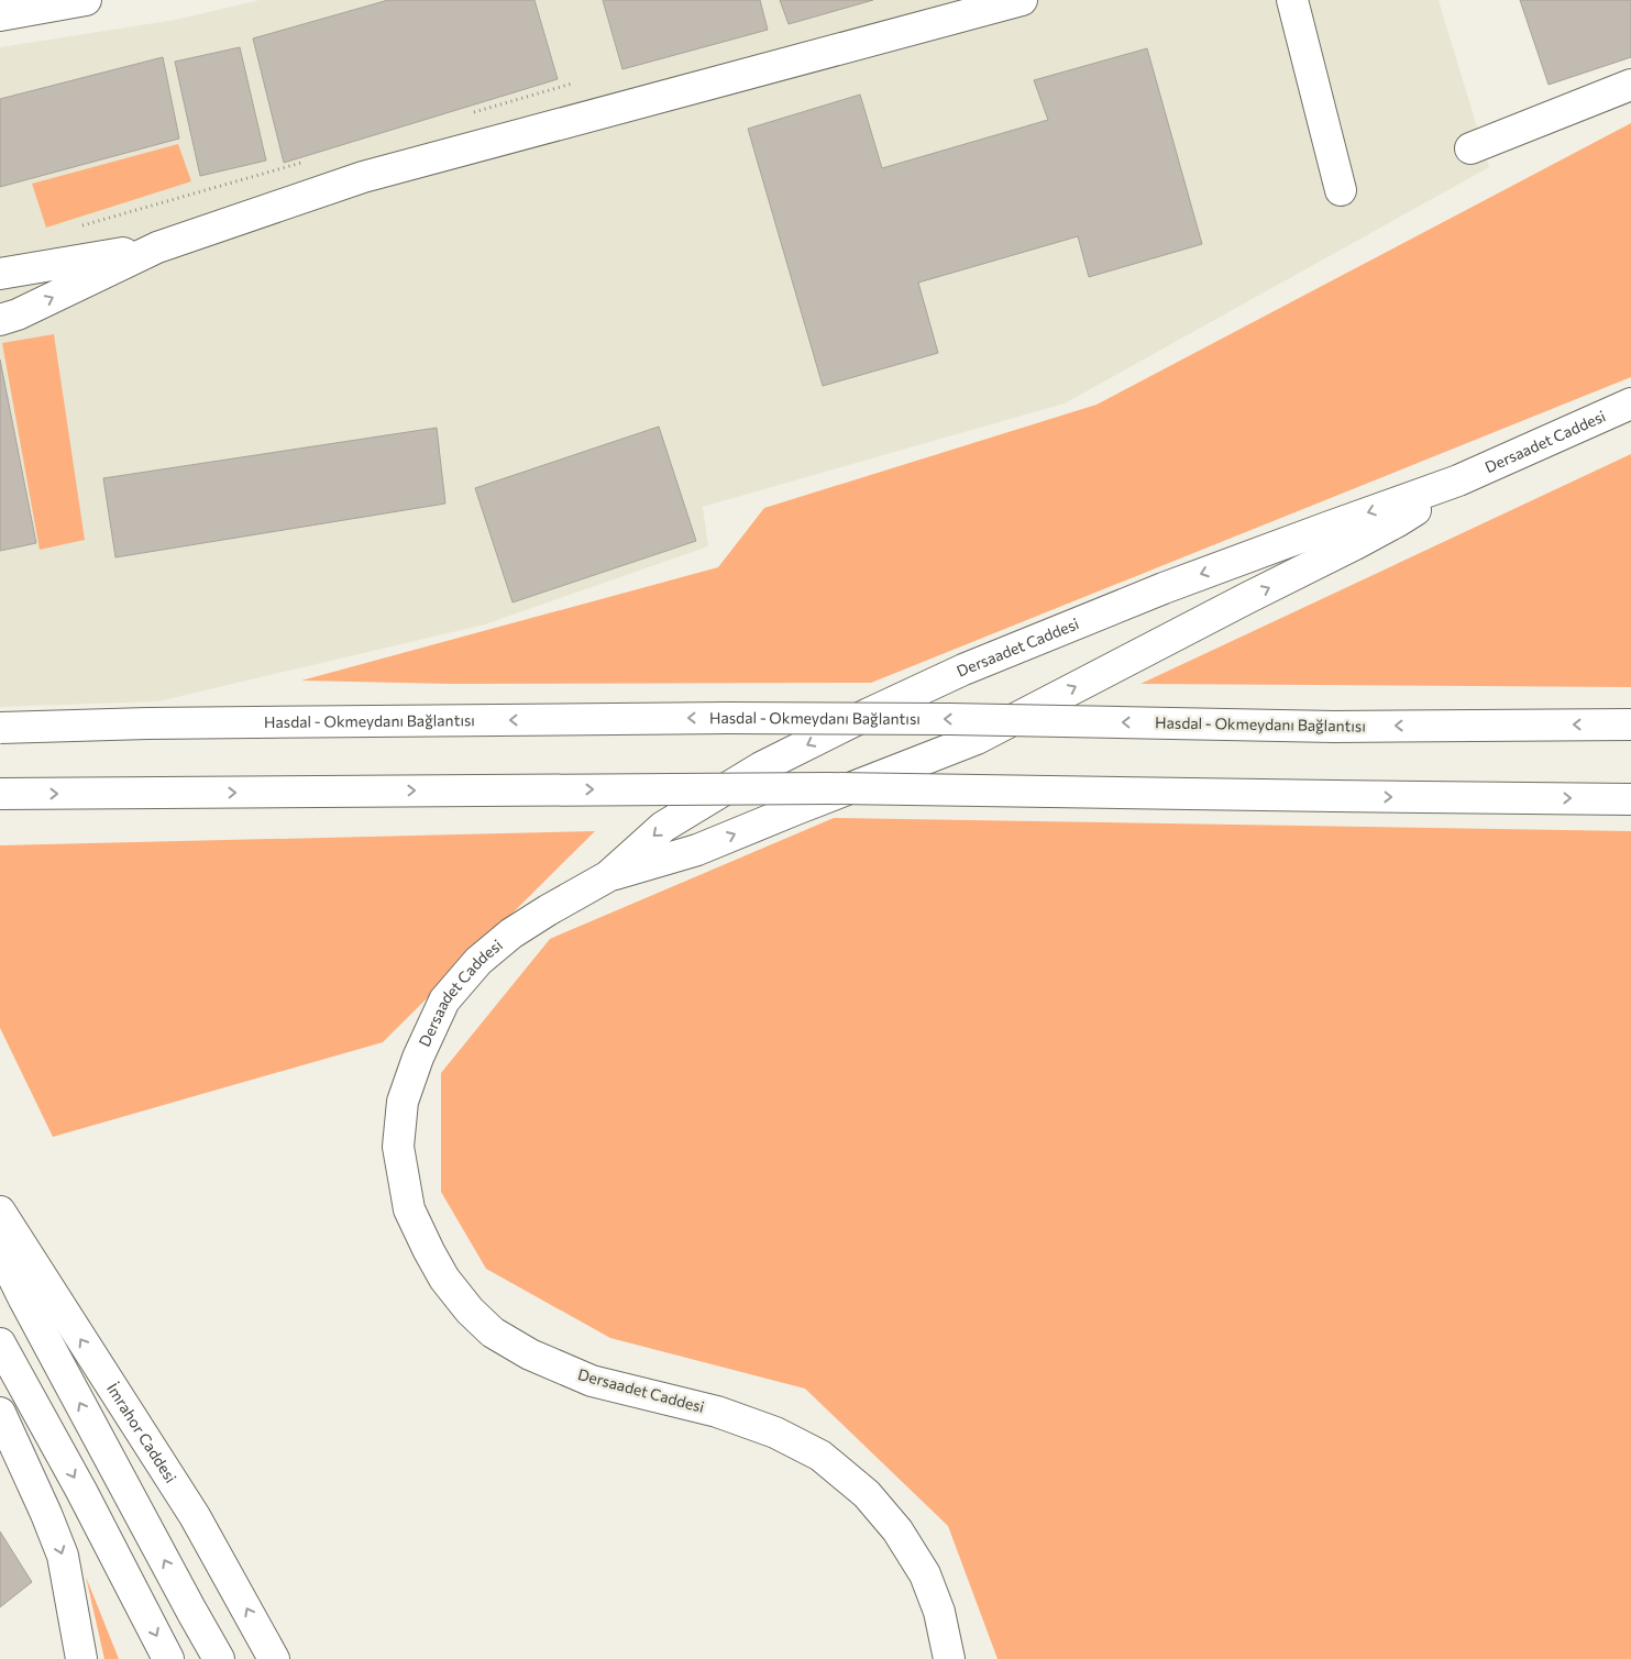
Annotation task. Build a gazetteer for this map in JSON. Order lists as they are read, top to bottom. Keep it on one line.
{"streets":{"main road":["Dersaadet Caddesi","Hasdal - Okmeydanı Bağlantısı","İmrahor Caddesi"]}}
